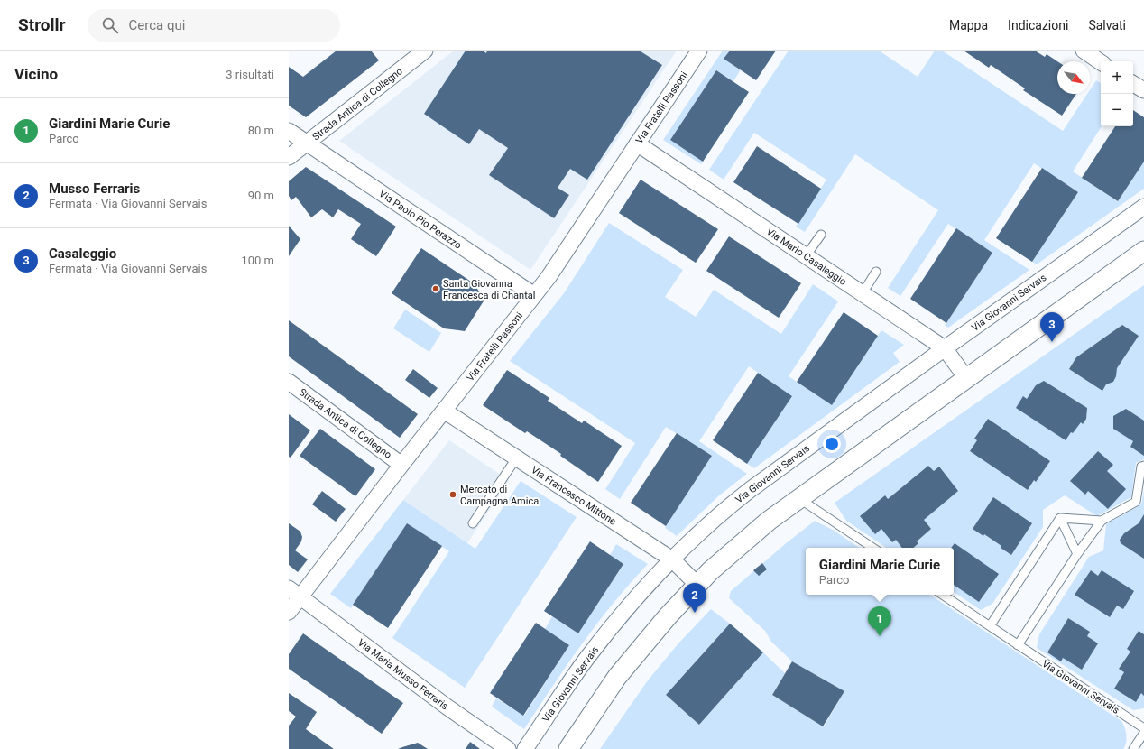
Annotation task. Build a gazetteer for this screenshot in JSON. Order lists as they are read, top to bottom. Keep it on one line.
{"streets":{"street":["Strada Antica di Collegno","Via Fratelli Passoni","Via Paolo Pio Perazzo","Via Mario Casaleggio","Via Giovanni Servais","Via Francesco Mittone","Via Maria Musso Ferraris"]},"crossings":[["Strada Antica di Collegno","Via Fratelli Passoni"],["Strada Antica di Collegno","Via Paolo Pio Perazzo"],["Via Fratelli Passoni","Via Paolo Pio Perazzo"],["Via Fratelli Passoni","Via Mario Casaleggio"],["Via Fratelli Passoni","Via Francesco Mittone"],["Via Fratelli Passoni","Via Maria Musso Ferraris"],["Via Mario Casaleggio","Via Giovanni Servais"],["Via Giovanni Servais","Via Francesco Mittone"]],"places":["Santa Giovanna Francesca di Chantal","Mercato di Campagna Amica"],"north":"bottom right","page":{"header":"Strollr","search":"Cerca qui","nav":["Mappa","Indicazioni","Salvati"],"heading":["Vicino","3 risultati"],"map_buttons":["+","−"],"list":[{"mark":"1","name":"Giardini Marie Curie","note":"Parco","value":"80 m"},{"mark":"2","name":"Musso Ferraris","note":"Fermata · Via Giovanni Servais","value":"90 m"},{"mark":"3","name":"Casaleggio","note":"Fermata · Via Giovanni Servais","value":"100 m"}],"pins":["3","2","1"],"popup":["Giardini Marie Curie","Parco"]}}
